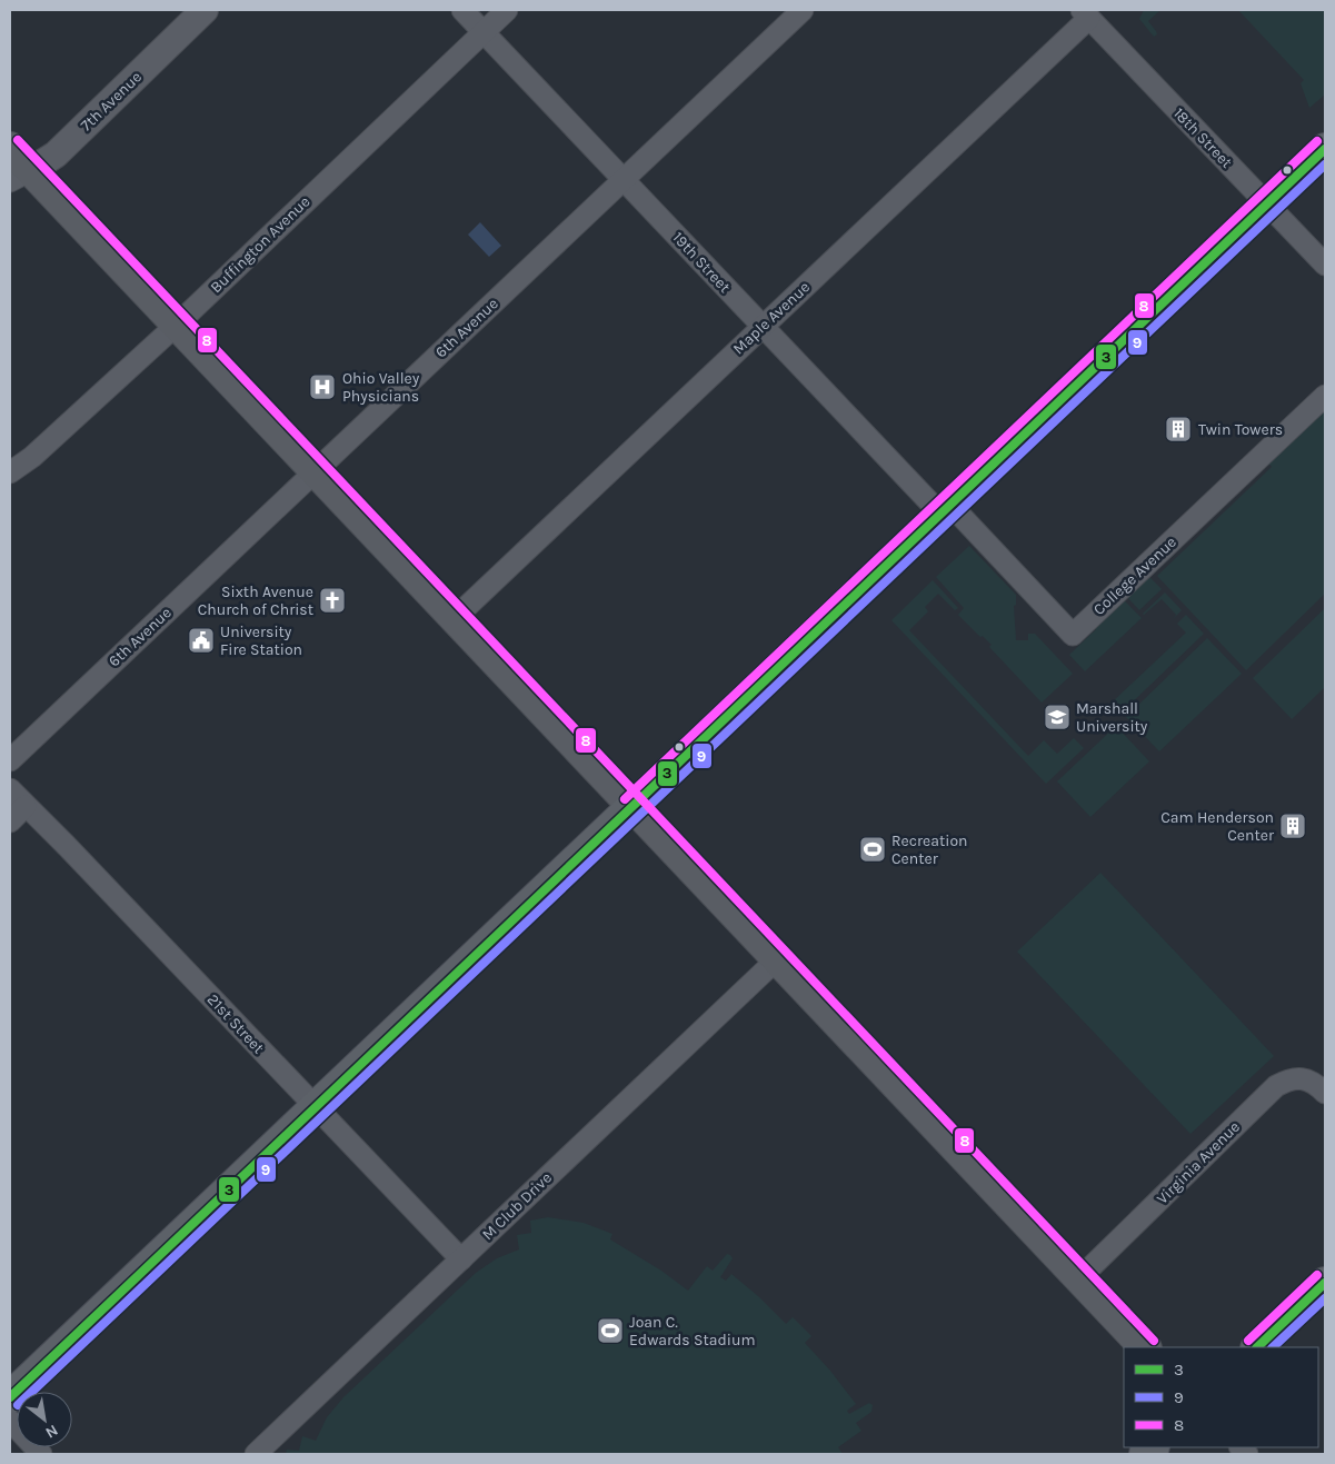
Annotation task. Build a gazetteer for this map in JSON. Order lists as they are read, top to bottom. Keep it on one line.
{"streets":{"street":["7th Avenue","18th Street","Buffington Avenue","19th Street","Maple Avenue","6th Avenue","College Avenue","21st Street","Virginia Avenue","M Club Drive"]},"crossings":[["18th Street","Maple Avenue"],["Buffington Avenue","19th Street"],["19th Street","Maple Avenue"],["19th Street","6th Avenue"],["19th Street","College Avenue"],["21st Street","M Club Drive"]],"places":{"hospital":["Ohio Valley Physicians"],"building":["Twin Towers","Cam Henderson Center"],"church":["Sixth Avenue Church of Christ"],"public building":["University Fire Station"],"school or university":["Marshall University"],"sports":["Recreation Center","Joan C. Edwards Stadium"]},"lines":["transit line 8","transit line 3","transit line 9"],"legend":["3","9","8"],"north":"bottom right"}
